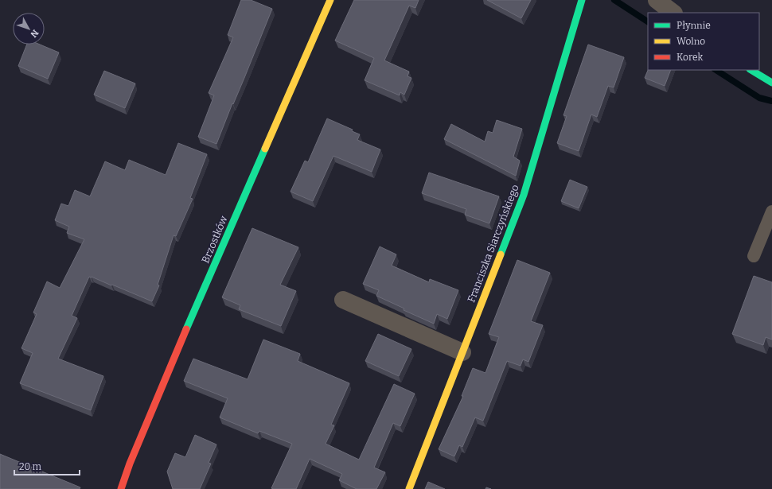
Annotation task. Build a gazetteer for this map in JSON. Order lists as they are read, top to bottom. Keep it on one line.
{"streets":{"street":["Brzostków","Franciszka Siarczyńskiego"]},"legend":["Płynnie","Wolno","Korek"],"scale_bar":"20 m","north":"bottom right"}
